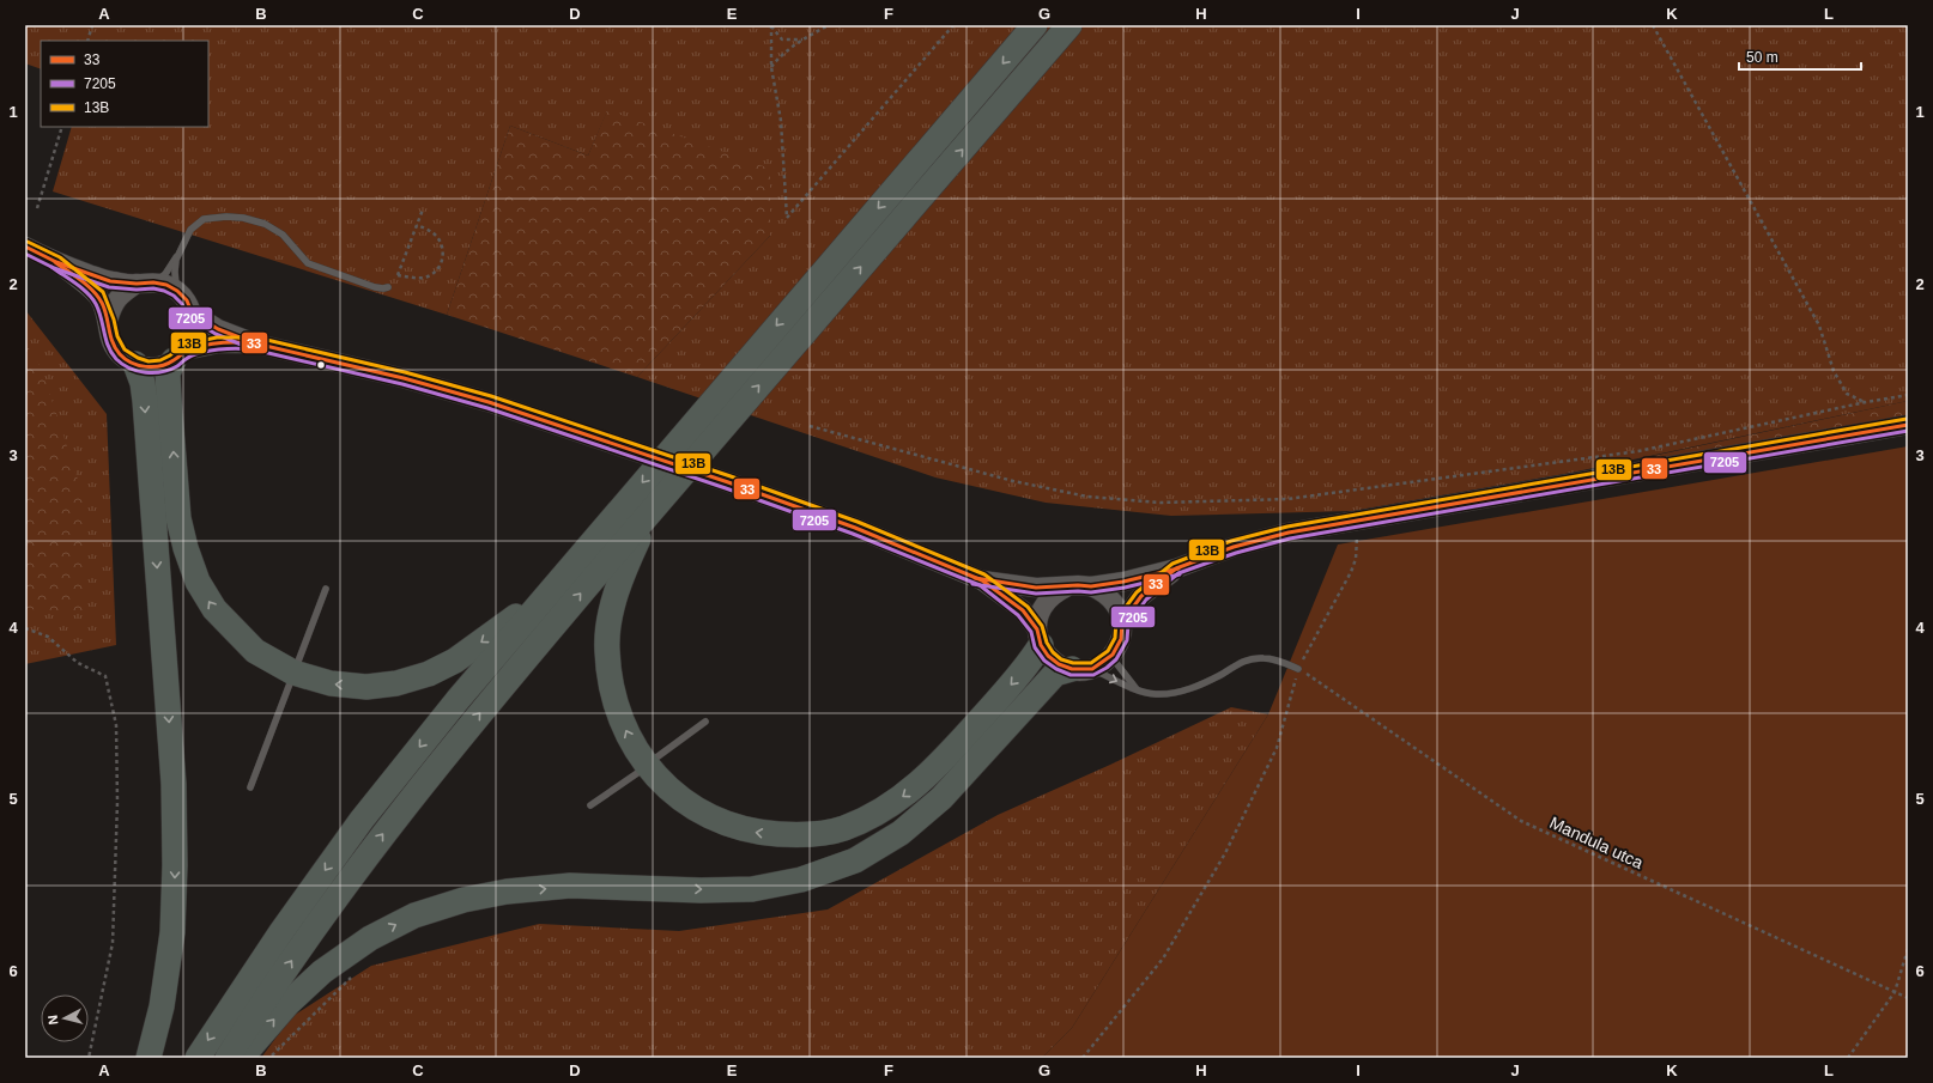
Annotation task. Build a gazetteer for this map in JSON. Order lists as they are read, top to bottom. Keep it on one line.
{"streets":{"path":["Mandula utca"]},"lines":["transit line 13B","transit line 33","transit line 7205"],"legend":["33","7205","13B"],"scale_bar":"50 m","north":"left","grid":{"columns":["A","B","C","D","E","F","G","H","I","J","K","L"],"rows":["1","2","3","4","5","6"]}}
